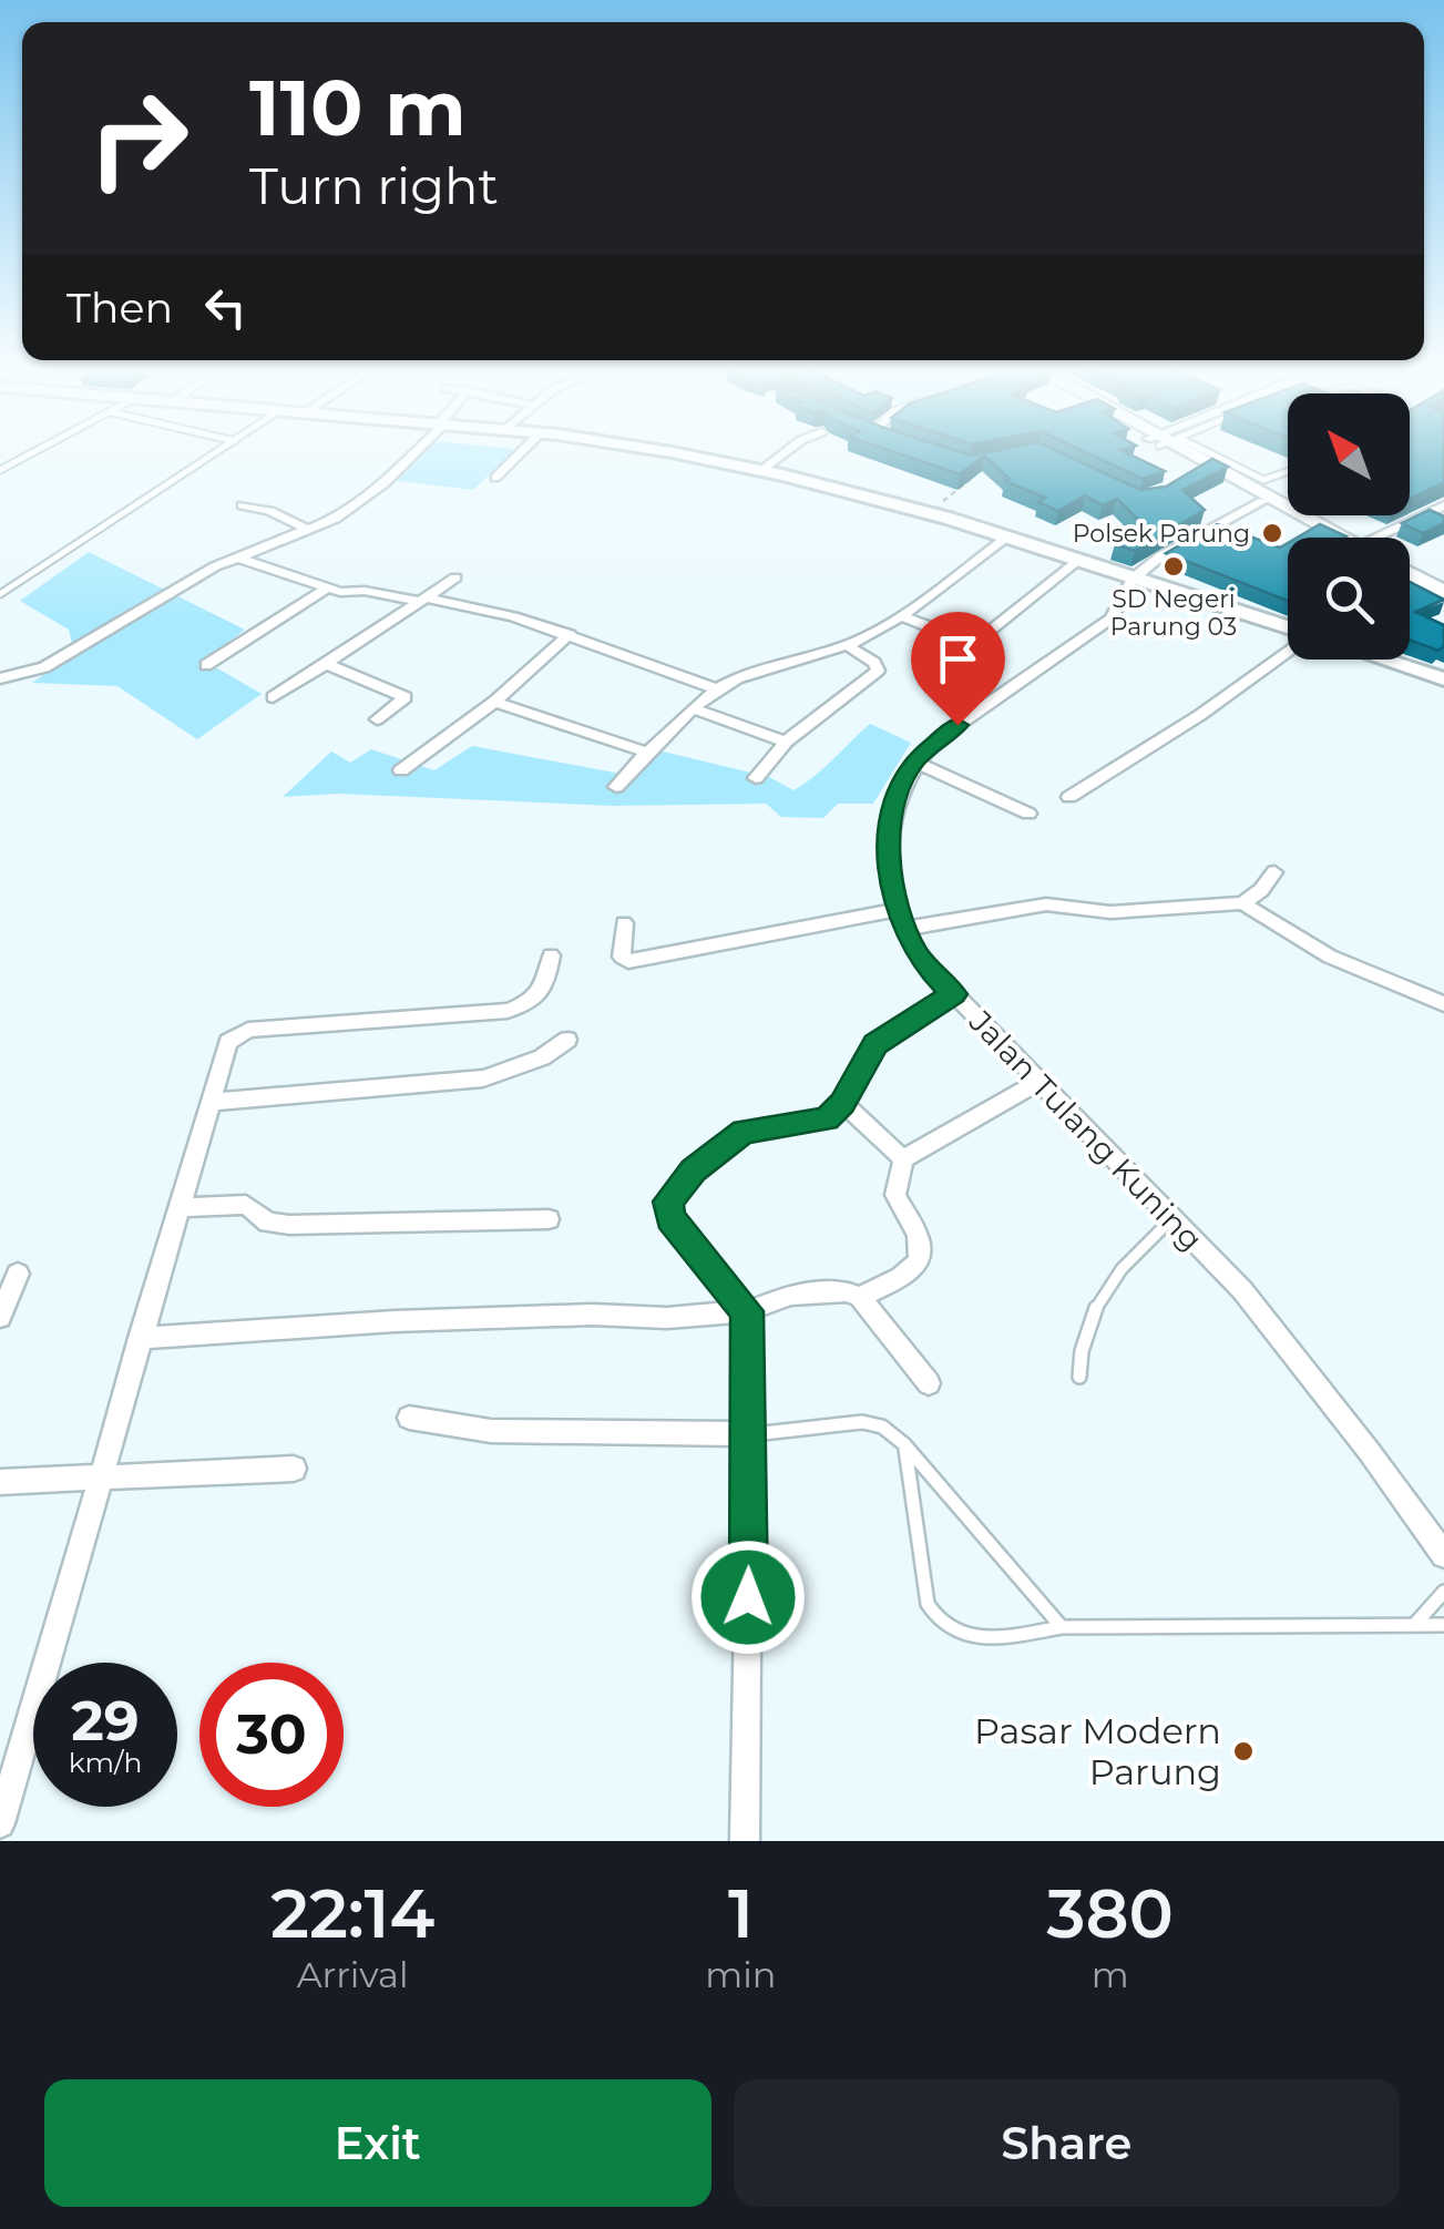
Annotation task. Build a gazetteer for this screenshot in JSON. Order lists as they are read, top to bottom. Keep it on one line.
{"streets":{"street":["Jalan Tulang Kuning"]},"places":["Polsek Parung","SD Negeri Parung 03","Pasar Modern Parung"],"north":"top left","page":{"turn":["110 m","Turn right"],"then":"Then","speed":"29 km/h","limit":"30","eta":["22:14","Arrival","1","min","380","m"],"buttons":["Exit","Share"]}}
